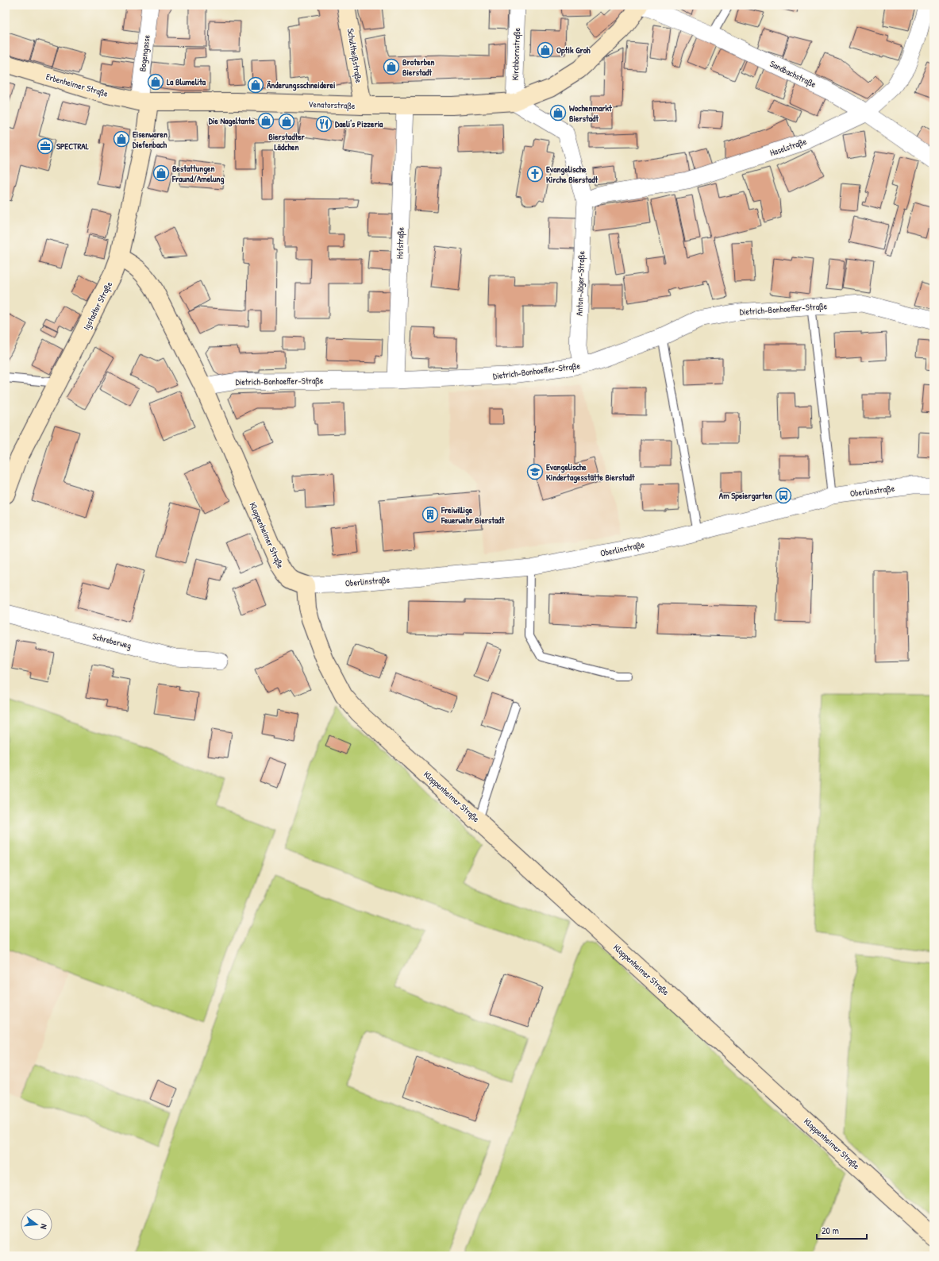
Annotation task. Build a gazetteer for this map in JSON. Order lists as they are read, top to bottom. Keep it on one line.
{"streets":{"street":["Bogengasse","Kirchbornstraße","Schultheißstraße","Sandbachstraße","Erbenheimer Straße","Venatorstraße","Haselstraße","Hofstraße","Anton-Jäger-Straße","Igstadter Straße","Dietrich-Bonhoeffer-Straße","Oberlinstraße","Kloppenheimer Straße","Schreberweg"]},"crossings":[["Bogengasse","Erbenheimer Straße"],["Bogengasse","Venatorstraße"],["Bogengasse","Igstadter Straße"],["Kirchbornstraße","Venatorstraße"],["Schultheißstraße","Venatorstraße"],["Sandbachstraße","Haselstraße"],["Erbenheimer Straße","Venatorstraße"],["Erbenheimer Straße","Igstadter Straße"],["Venatorstraße","Hofstraße"],["Venatorstraße","Igstadter Straße"],["Haselstraße","Anton-Jäger-Straße"],["Hofstraße","Dietrich-Bonhoeffer-Straße"],["Anton-Jäger-Straße","Dietrich-Bonhoeffer-Straße"],["Igstadter Straße","Kloppenheimer Straße"],["Dietrich-Bonhoeffer-Straße","Kloppenheimer Straße"],["Oberlinstraße","Kloppenheimer Straße"]],"places":{"shop":["Optik Groh","Broterben Bierstadt","La Blumelita","Änderungsschneiderei","Wochenmarkt Bierstadt","Die Nageltante","Bierstadter Lädchen","Eisenwaren Diefenbach","Bestattungen Fraund/Amelung"],"restaurant":["Daeli's Pizzeria"],"office":["SPECTRAL"],"church":["Evangelische Kirche Bierstadt"],"school or university":["Evangelische Kindertagesstätte Bierstadt"],"bus stop":["Am Speiergarten"],"building":["Freiwillige Feuerwehr Bierstadt"]},"scale_bar":"20 m","north":"right"}
